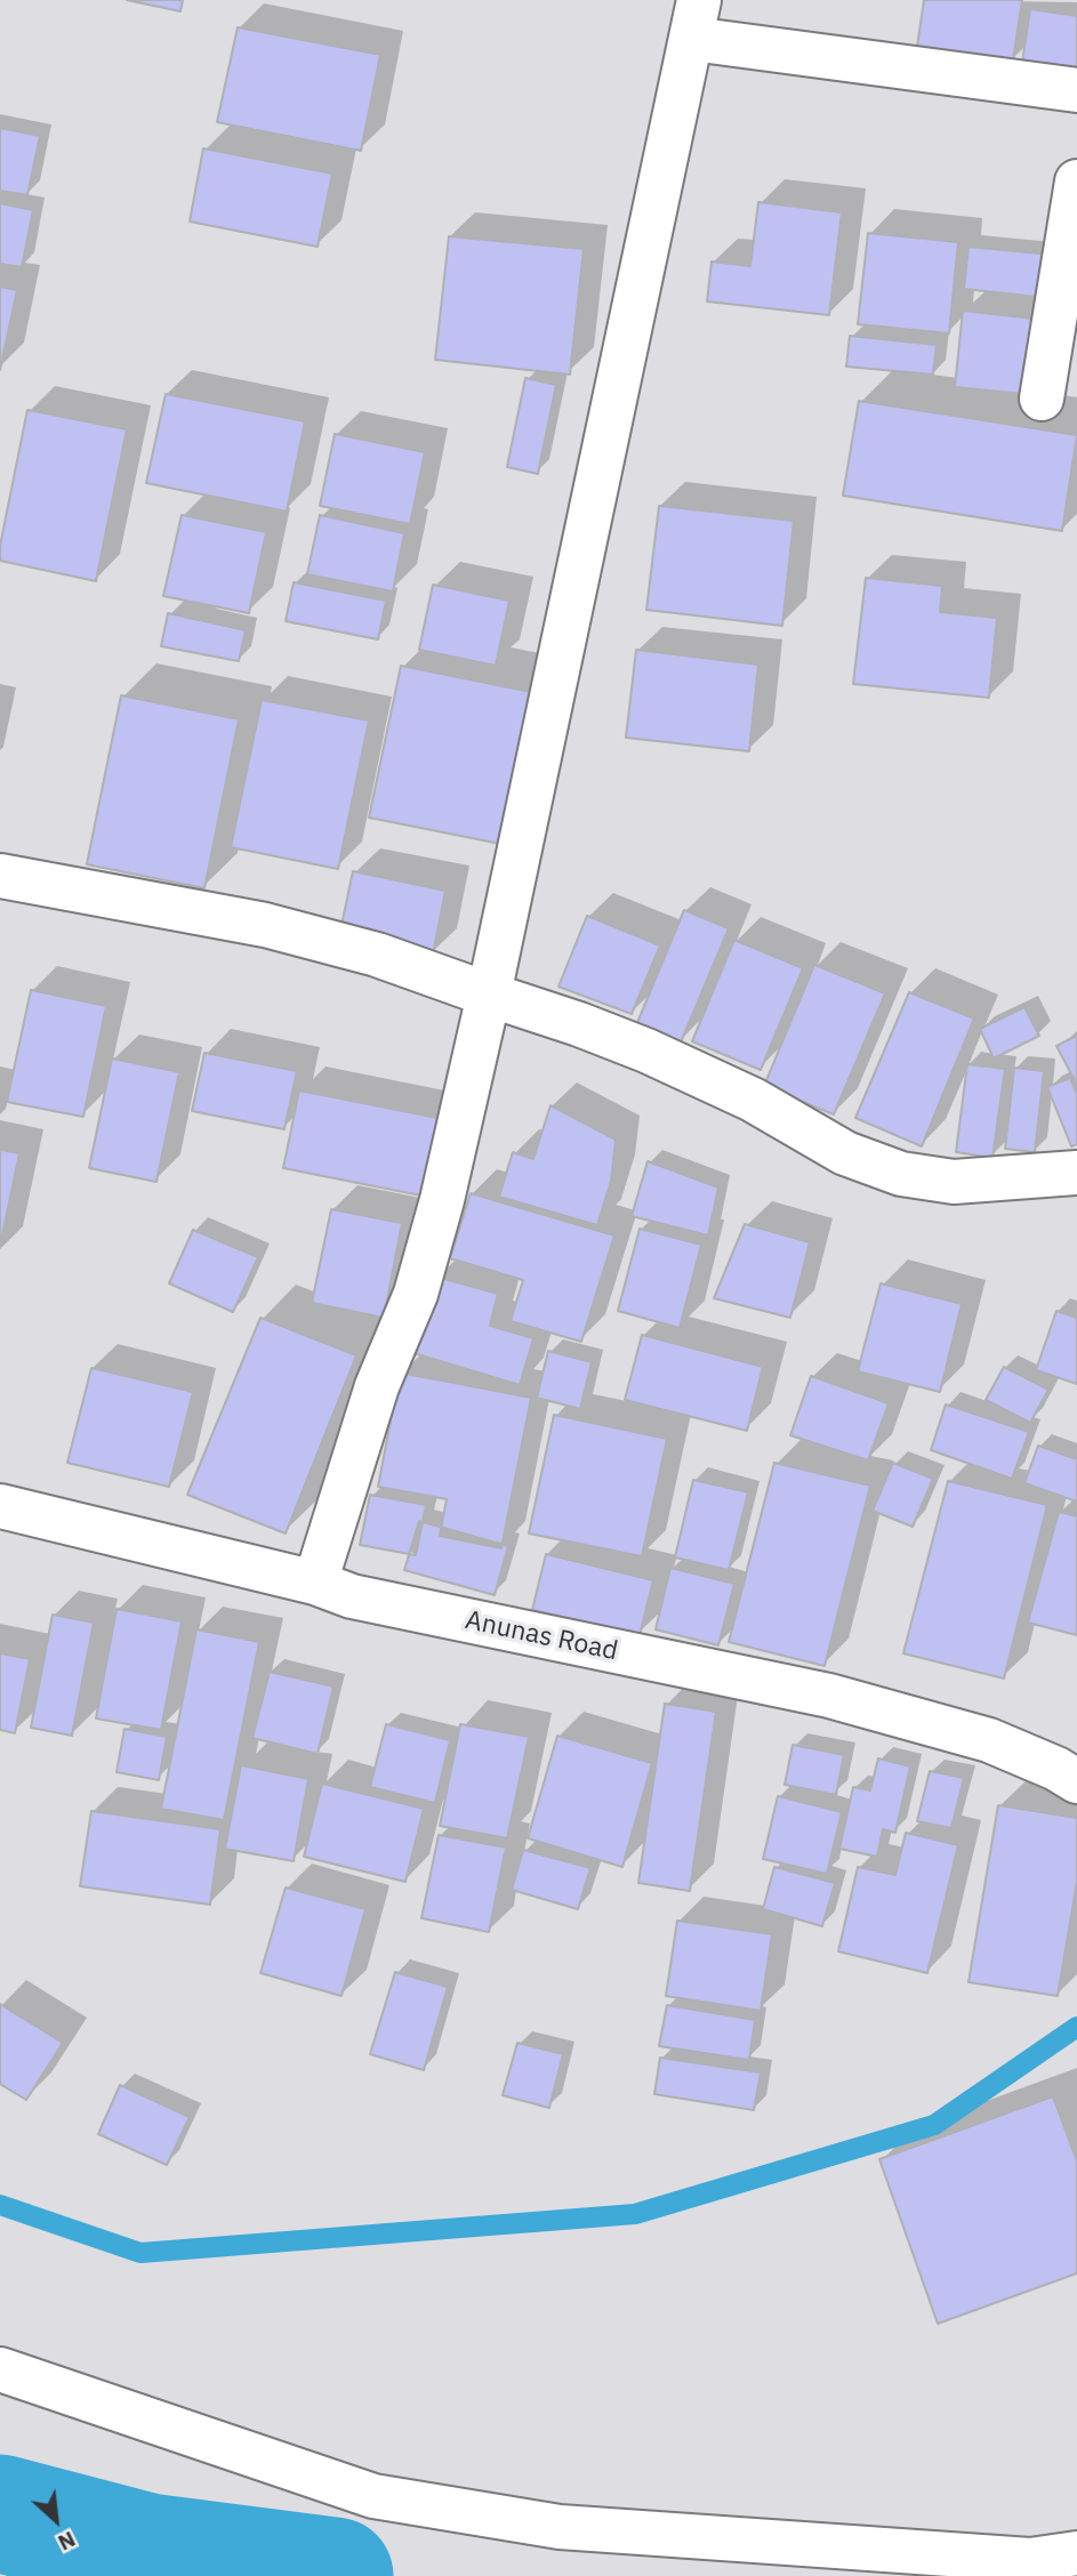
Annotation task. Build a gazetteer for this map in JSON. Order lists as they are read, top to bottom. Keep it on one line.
{"streets":{"street":["Anunas Road"]},"north":"bottom right"}
